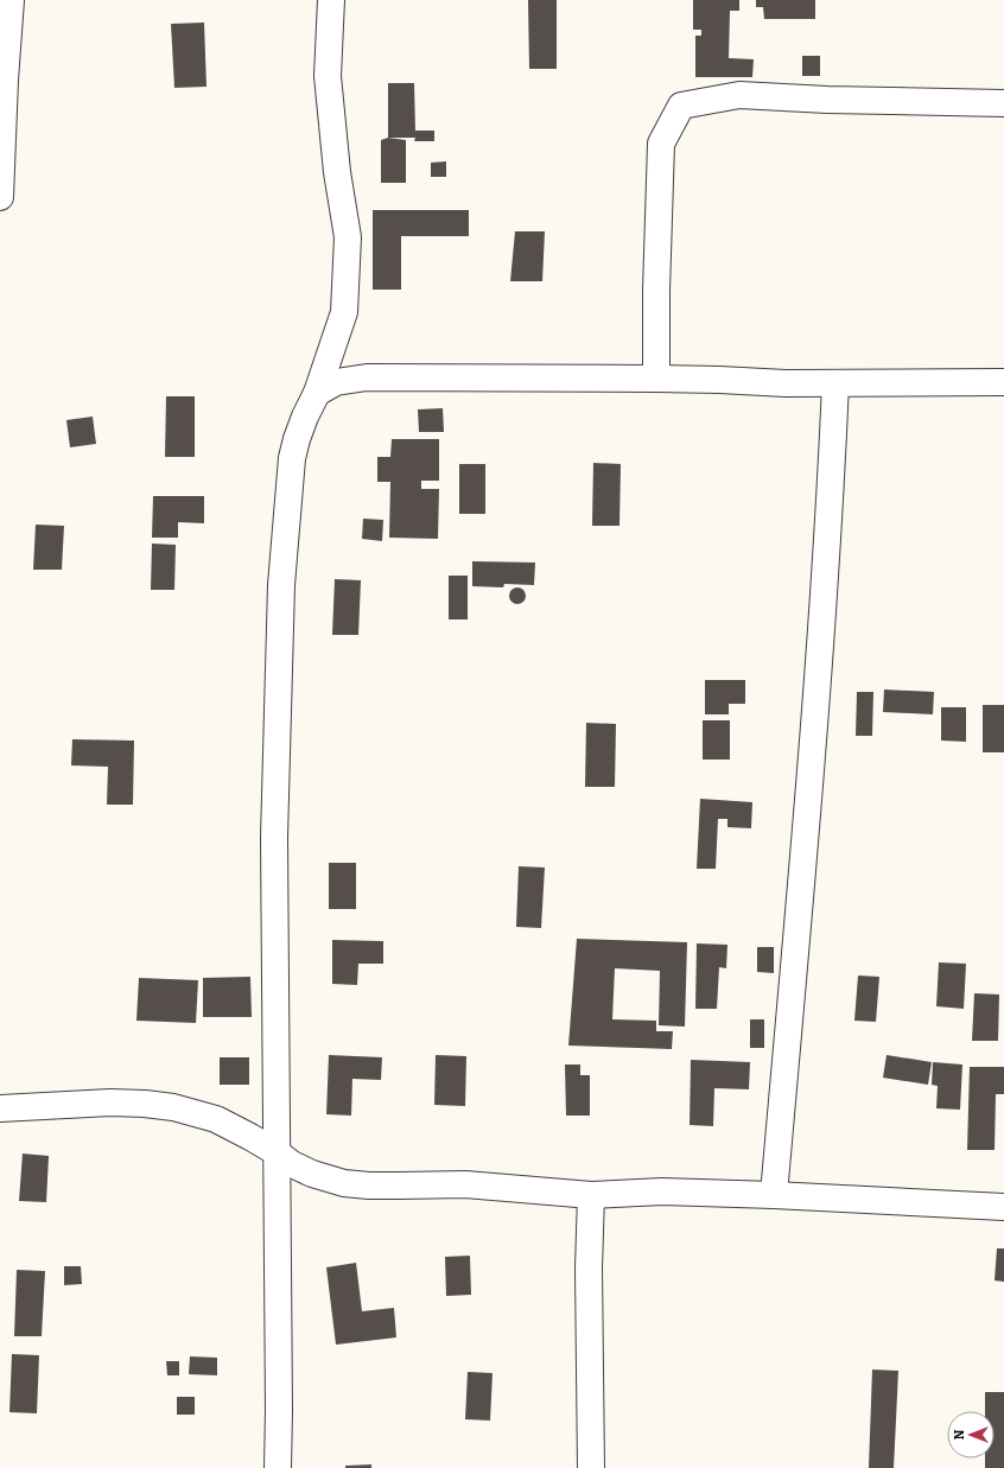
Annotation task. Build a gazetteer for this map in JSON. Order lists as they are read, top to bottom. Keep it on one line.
{"north":"left"}
